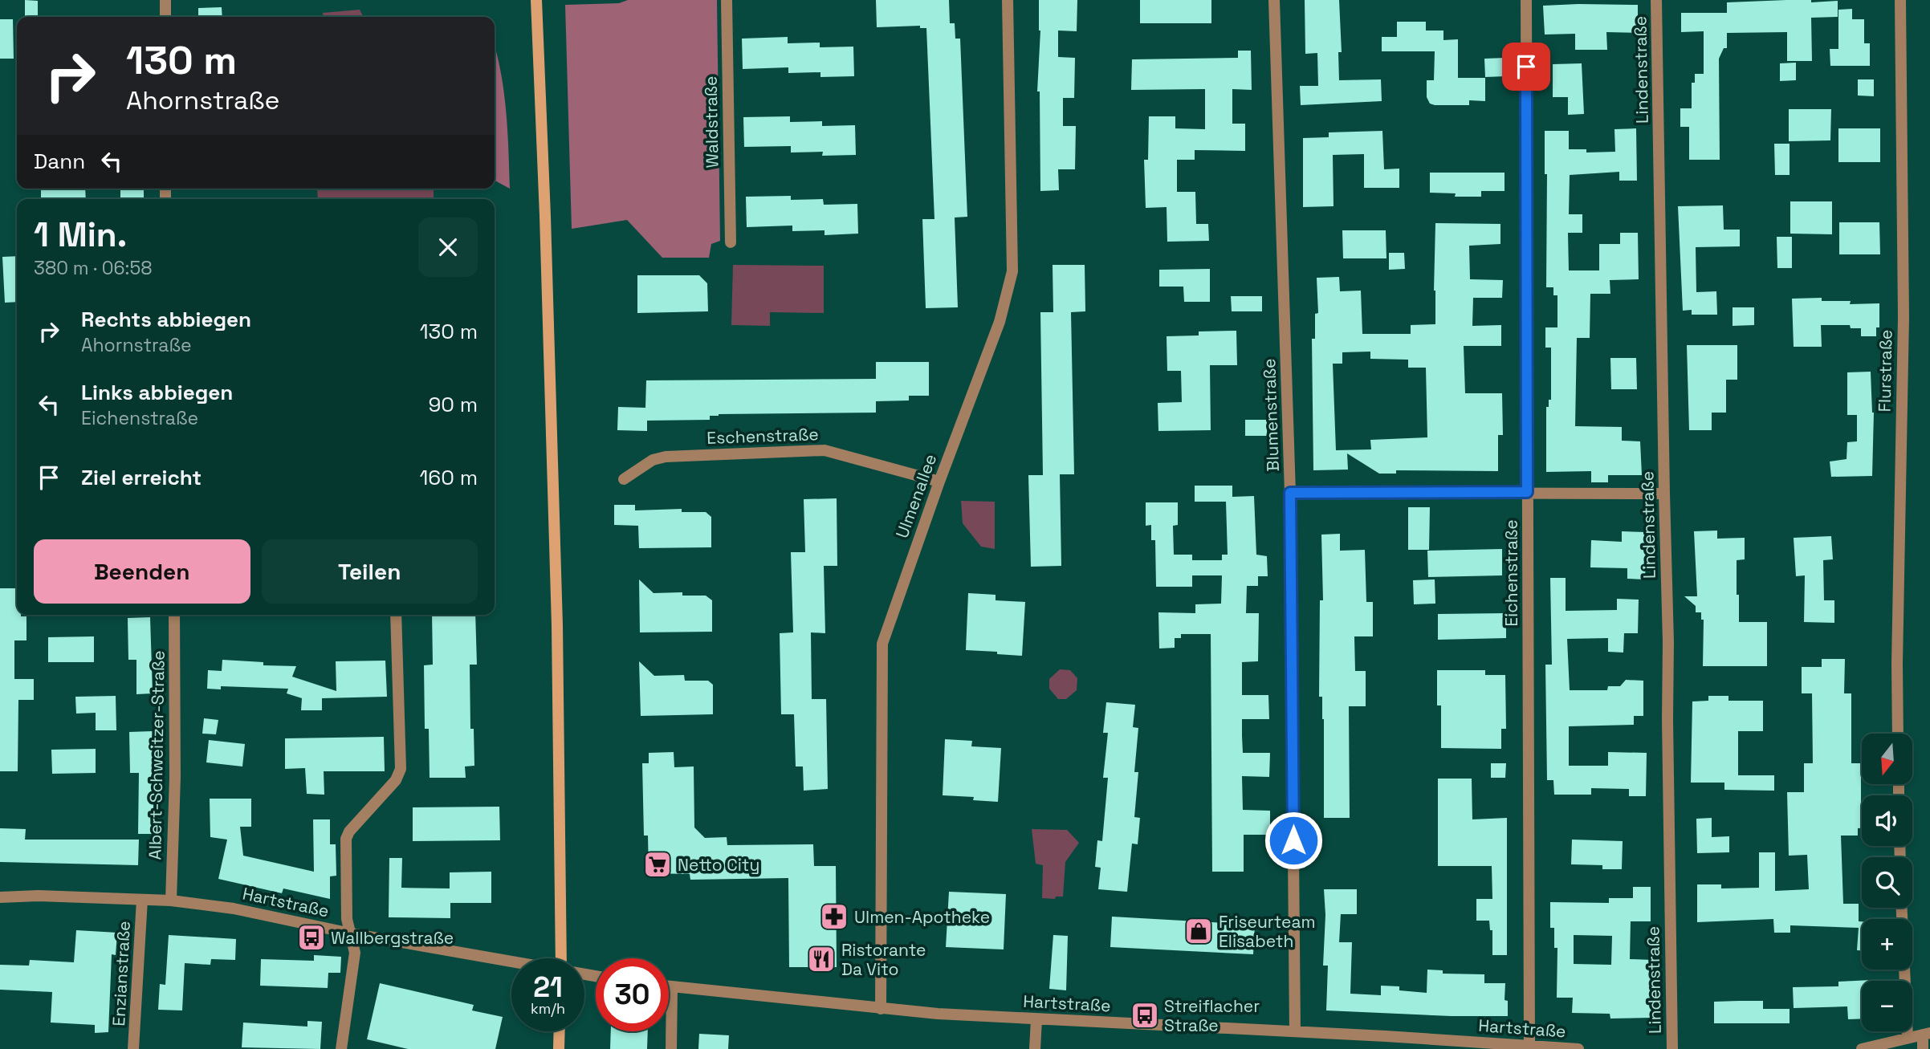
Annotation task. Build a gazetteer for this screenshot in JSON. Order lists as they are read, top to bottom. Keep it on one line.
{"streets":{"street":["Lindenstraße","Waldstraße","Flurstraße","Blumenstraße","Eschenstraße","Ulmenallee","Eichenstraße","Albert-Schweitzer-Straße","Hartstraße","Enzianstraße"]},"crossings":[["Blumenstraße","Hartstraße"],["Eschenstraße","Ulmenallee"],["Ulmenallee","Hartstraße"],["Eichenstraße","Hartstraße"],["Albert-Schweitzer-Straße","Hartstraße"],["Hartstraße","Enzianstraße"]],"places":{"supermarket":["Netto City"],"pharmacy":["Ulmen-Apotheke"],"shop":["Friseurteam Elisabeth"],"bus stop":["Wallbergstraße","Streiflacher Straße"],"restaurant":["Ristorante Da Vito"]},"north":"bottom","page":{"turn":["130 m","Ahornstraße"],"then":"Dann","heading":["1 Min.","380 m · 06:58"],"list":[{"name":"Rechts abbiegen","note":"Ahornstraße","value":"130 m"},{"name":"Links abbiegen","note":"Eichenstraße","value":"90 m"},{"name":"Ziel erreicht","value":"160 m"}],"buttons":["Beenden","Teilen"],"map_buttons":["+","−"],"speed":"21 km/h","limit":"30"}}
